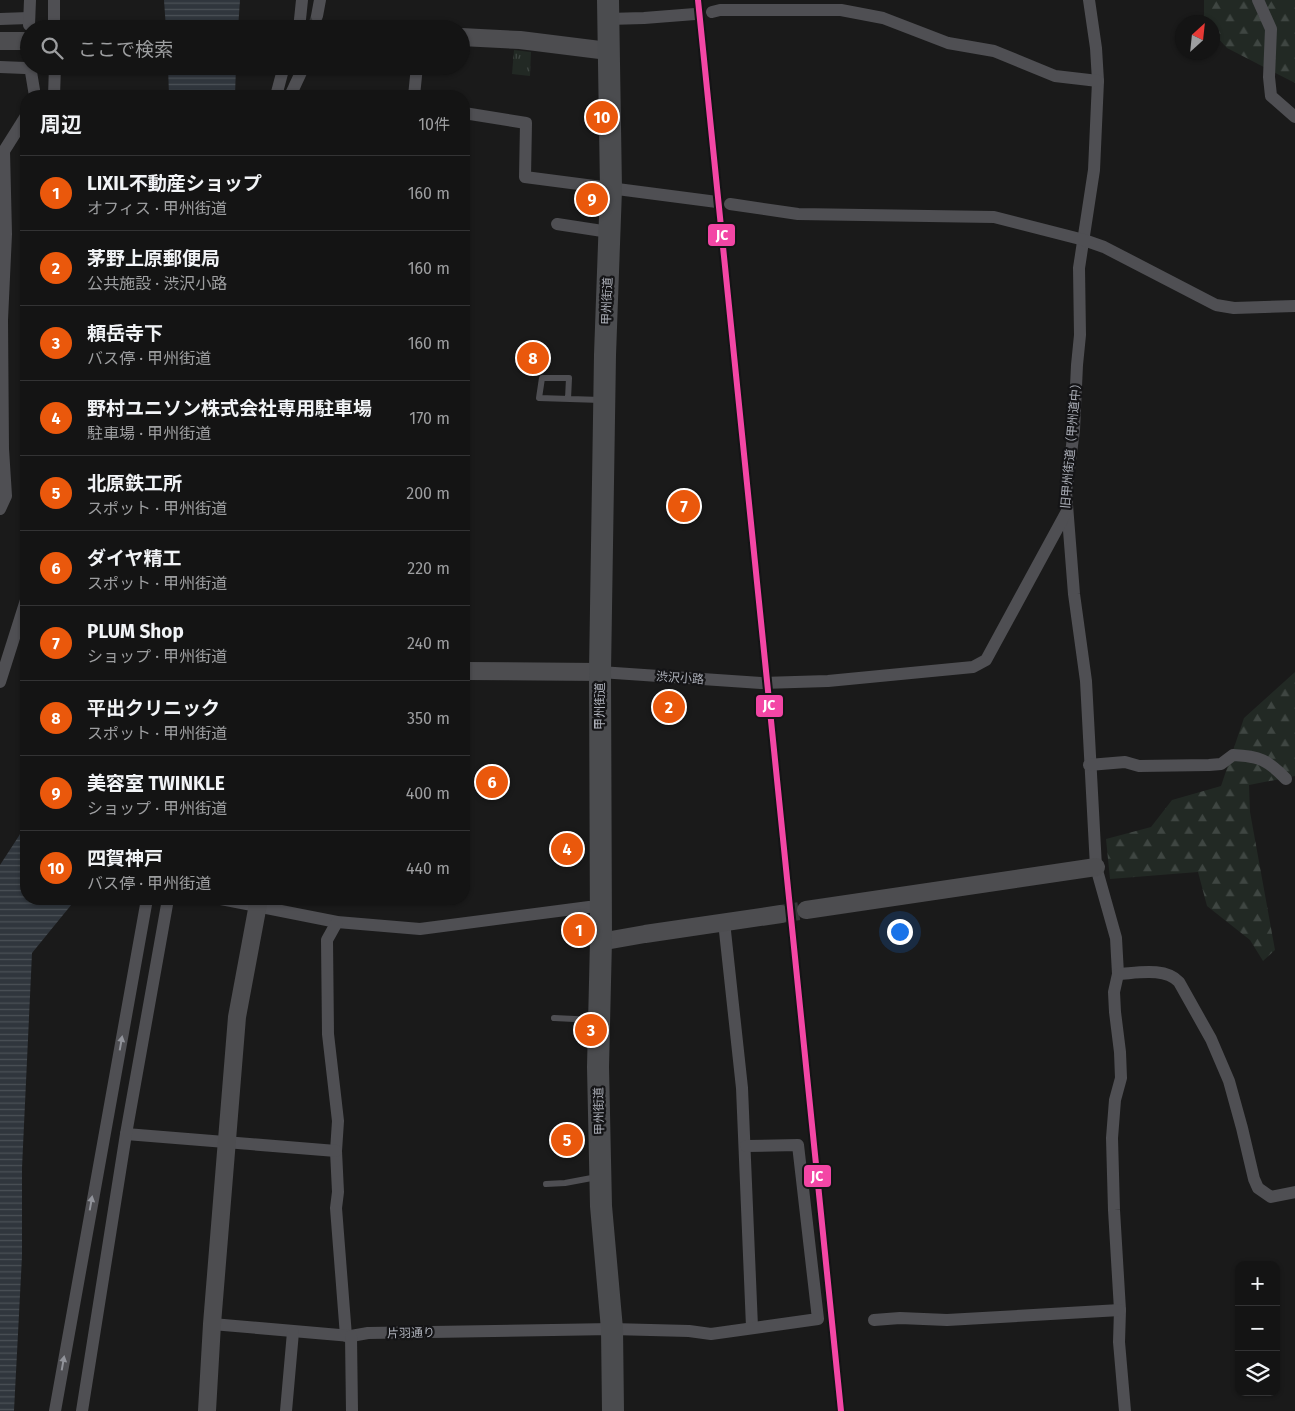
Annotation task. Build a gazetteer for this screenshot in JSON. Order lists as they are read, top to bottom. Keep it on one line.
{"streets":{"highway":["甲州街道"],"street":["旧甲州街道（甲州道中）","渋沢小路","片羽通り"]},"crossings":[["甲州街道","渋沢小路"],["甲州街道","片羽通り"],["旧甲州街道（甲州道中）","渋沢小路"]],"lines":["transit line JC"],"north":"top right","page":{"search":"ここで検索","heading":["周辺","10件"],"pins":["10","9","8","7","2","6","4","1","3","5"],"list":[{"mark":"1","name":"LIXIL不動産ショップ","note":"オフィス · 甲州街道","value":"160 m"},{"mark":"2","name":"茅野上原郵便局","note":"公共施設 · 渋沢小路","value":"160 m"},{"mark":"3","name":"頼岳寺下","note":"バス停 · 甲州街道","value":"160 m"},{"mark":"4","name":"野村ユニソン株式会社専用駐車場","note":"駐車場 · 甲州街道","value":"170 m"},{"mark":"5","name":"北原鉄工所","note":"スポット · 甲州街道","value":"200 m"},{"mark":"6","name":"ダイヤ精工","note":"スポット · 甲州街道","value":"220 m"},{"mark":"7","name":"PLUM Shop","note":"ショップ · 甲州街道","value":"240 m"},{"mark":"8","name":"平出クリニック","note":"スポット · 甲州街道","value":"350 m"},{"mark":"9","name":"美容室 TWINKLE","note":"ショップ · 甲州街道","value":"400 m"},{"mark":"10","name":"四賀神戸","note":"バス停 · 甲州街道","value":"440 m"}],"map_buttons":["+","−"]}}
